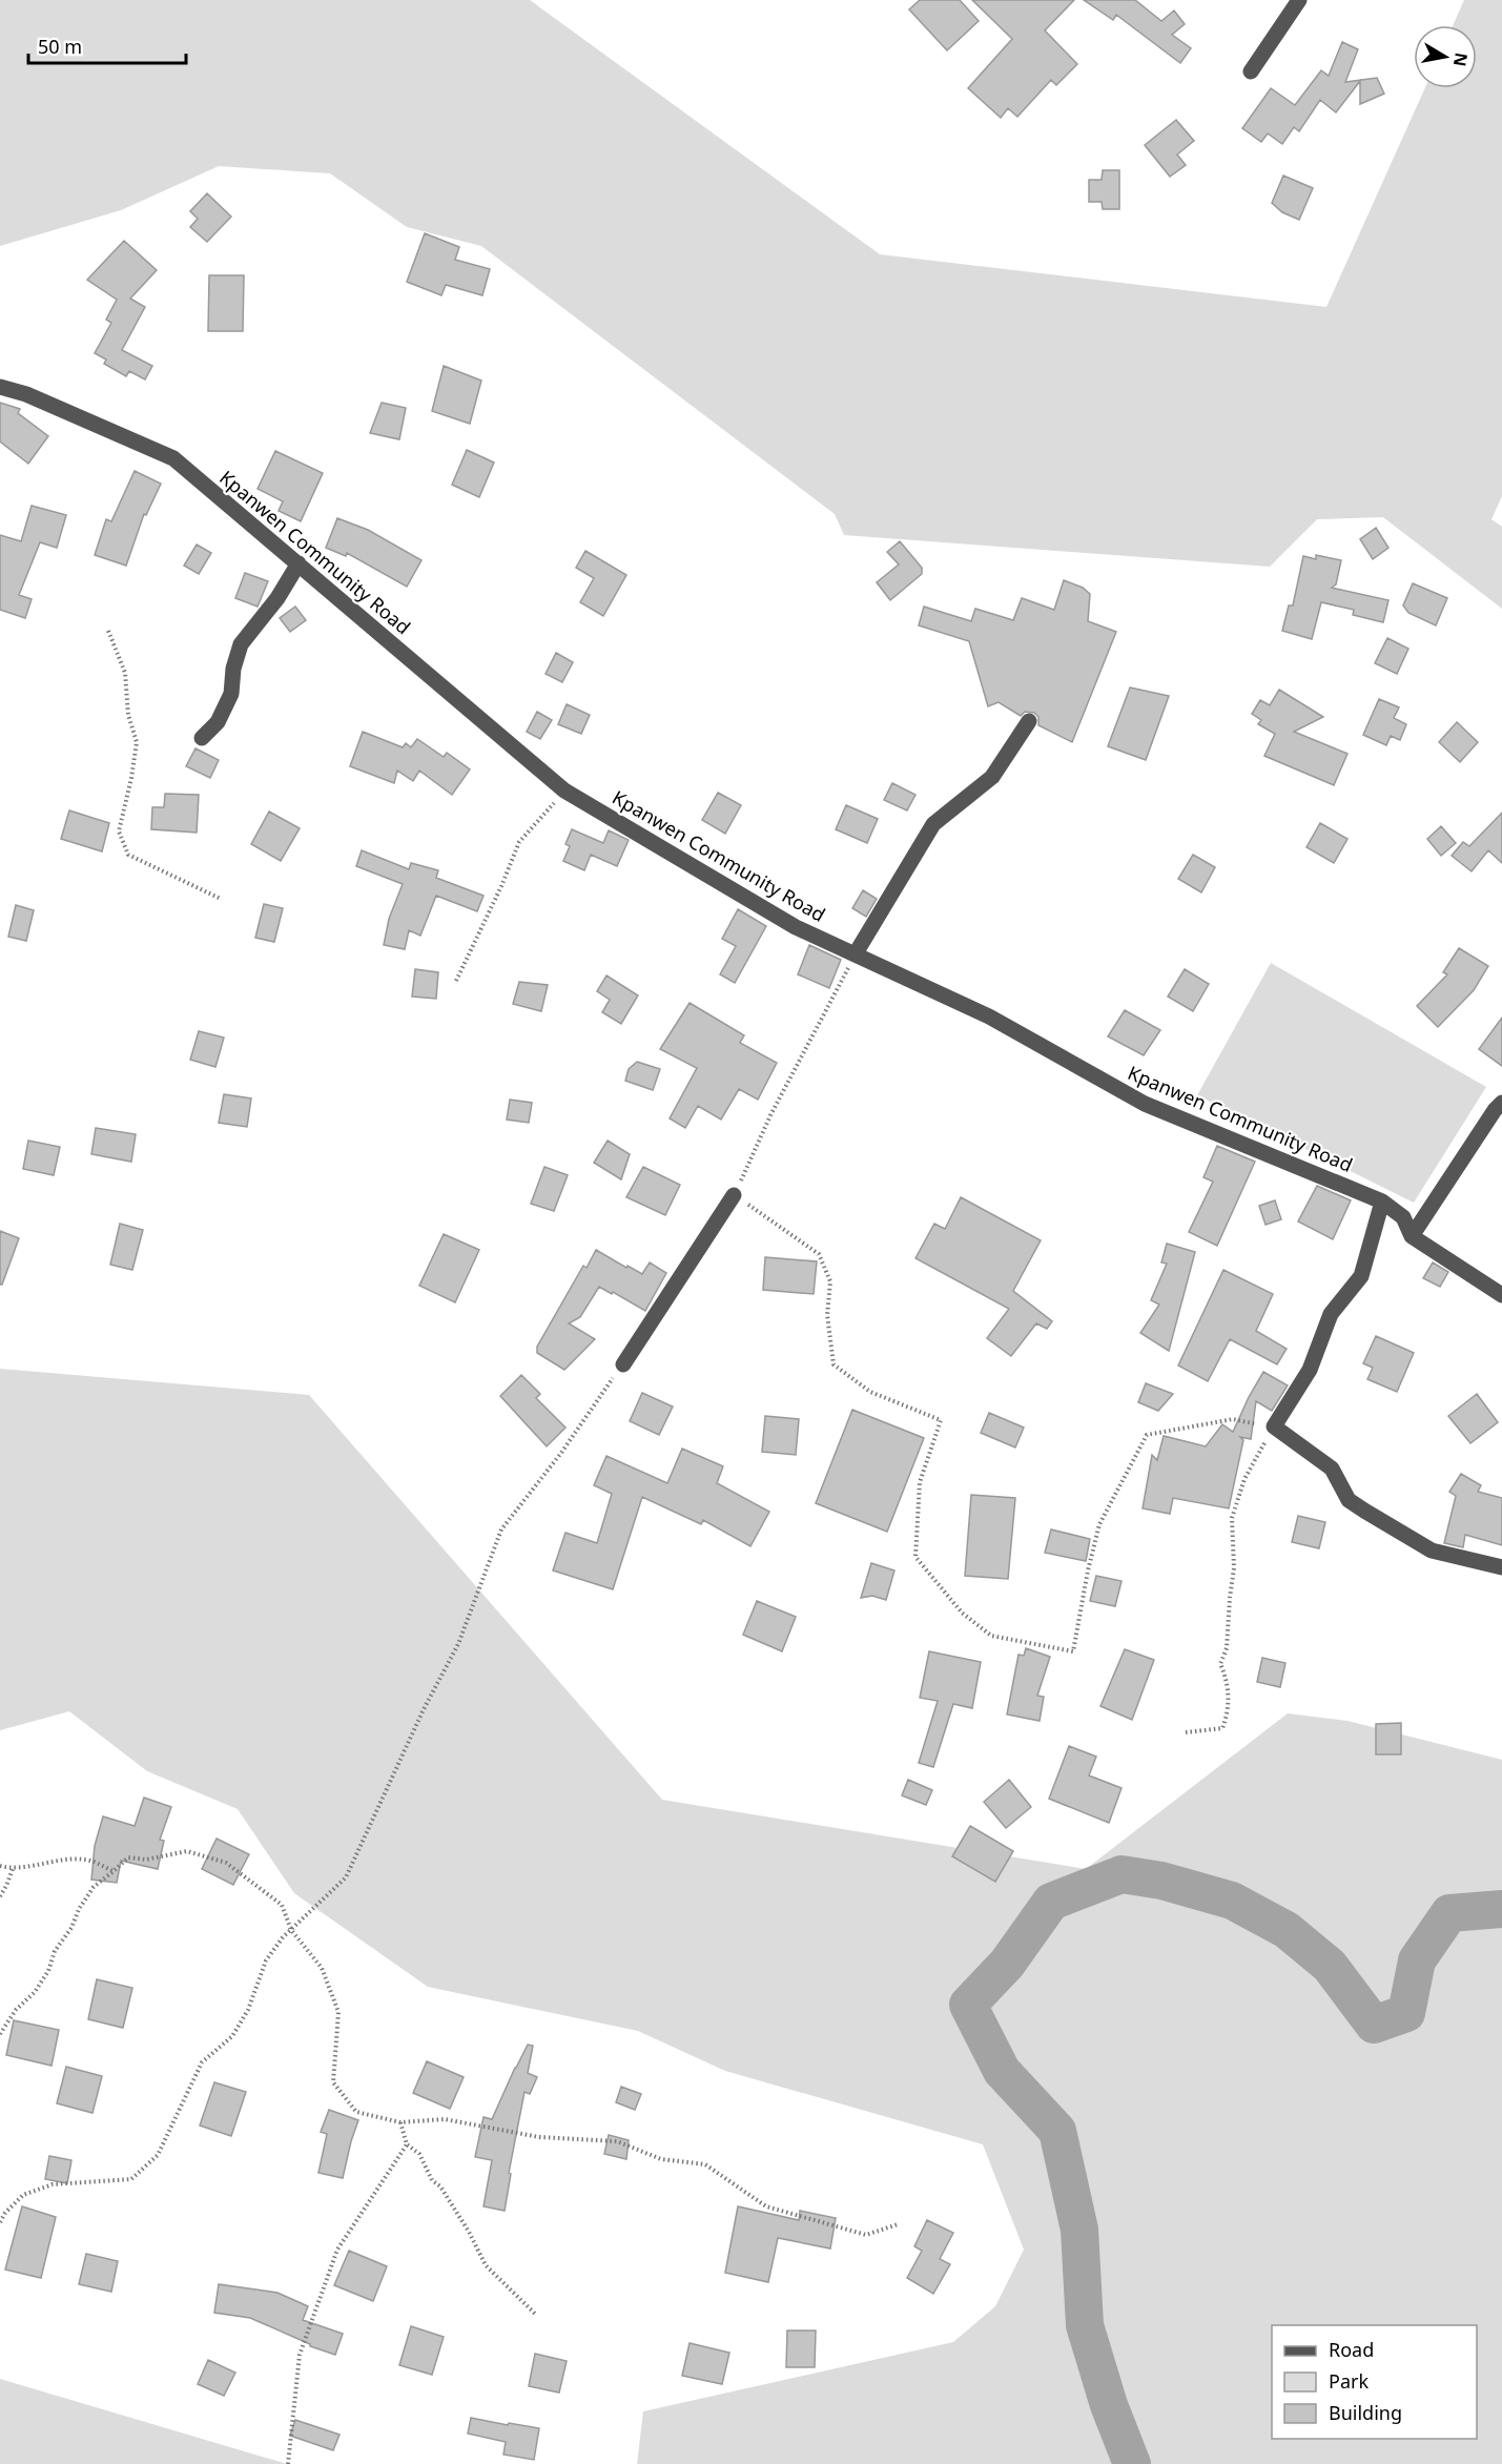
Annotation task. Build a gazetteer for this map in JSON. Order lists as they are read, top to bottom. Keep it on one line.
{"streets":{"street":["Kpanwen Community Road"]},"legend":["Road","Park","Building"],"scale_bar":"50 m","north":"right"}
